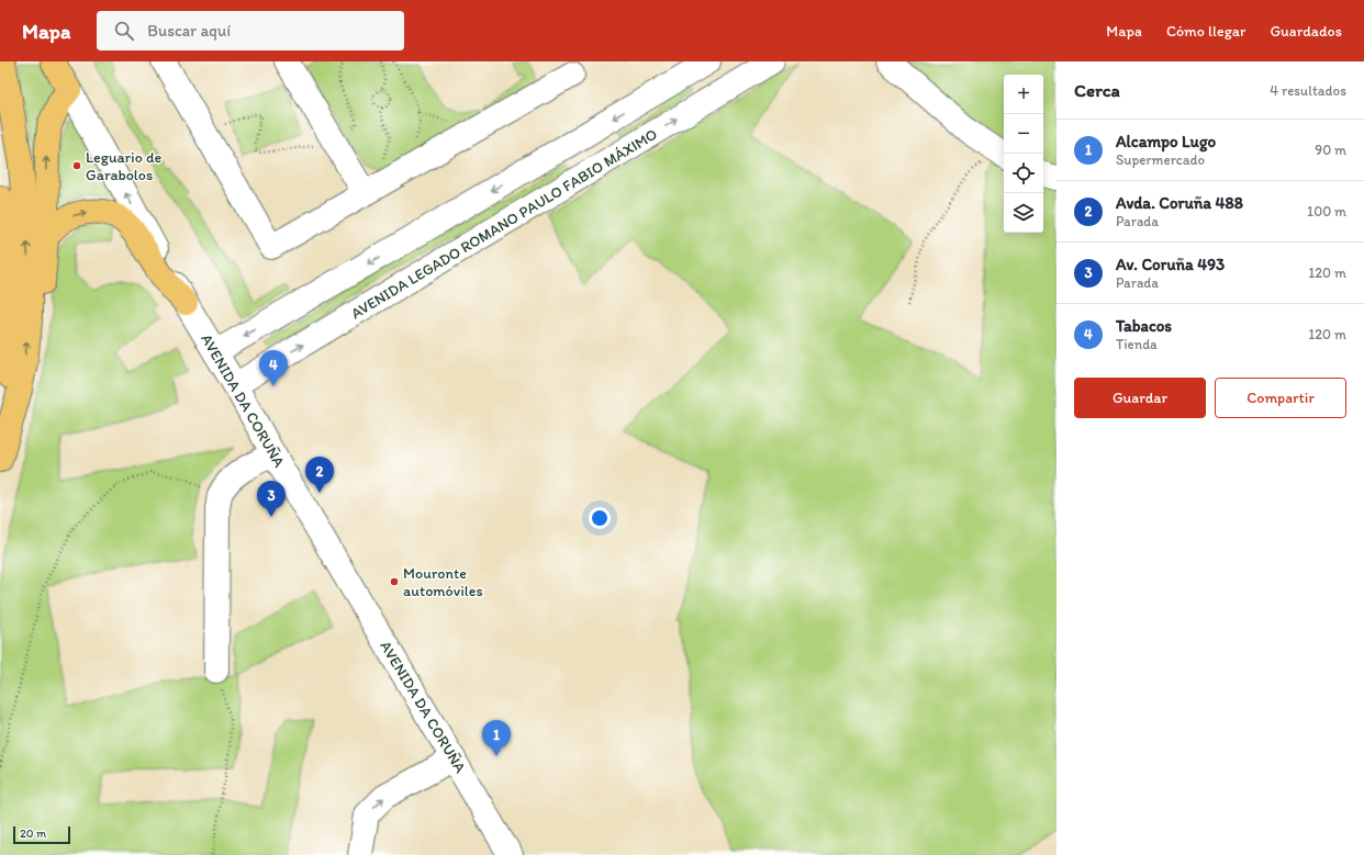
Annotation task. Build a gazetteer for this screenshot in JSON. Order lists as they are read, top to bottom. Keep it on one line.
{"streets":{"street":["AVENIDA LEGADO ROMANO PAULO FABIO MÁXIMO","AVENIDA DA CORUÑA"]},"crossings":[["AVENIDA LEGADO ROMANO PAULO FABIO MÁXIMO","AVENIDA DA CORUÑA"]],"places":["Leguario de Garabolos","Mouronte automóviles"],"scale_bar":"20 m","page":{"header":"Mapa","search":"Buscar aquí","nav":["Mapa","Cómo llegar","Guardados"],"heading":["Cerca","4 resultados"],"map_buttons":["+","−"],"list":[{"mark":"1","name":"Alcampo Lugo","note":"Supermercado","value":"90 m"},{"mark":"2","name":"Avda. Coruña 488","note":"Parada","value":"100 m"},{"mark":"3","name":"Av. Coruña 493","note":"Parada","value":"120 m"},{"mark":"4","name":"Tabacos","note":"Tienda","value":"120 m"}],"pins":["4","2","3","1"],"buttons":["Guardar","Compartir"],"scale":"20 m"}}
